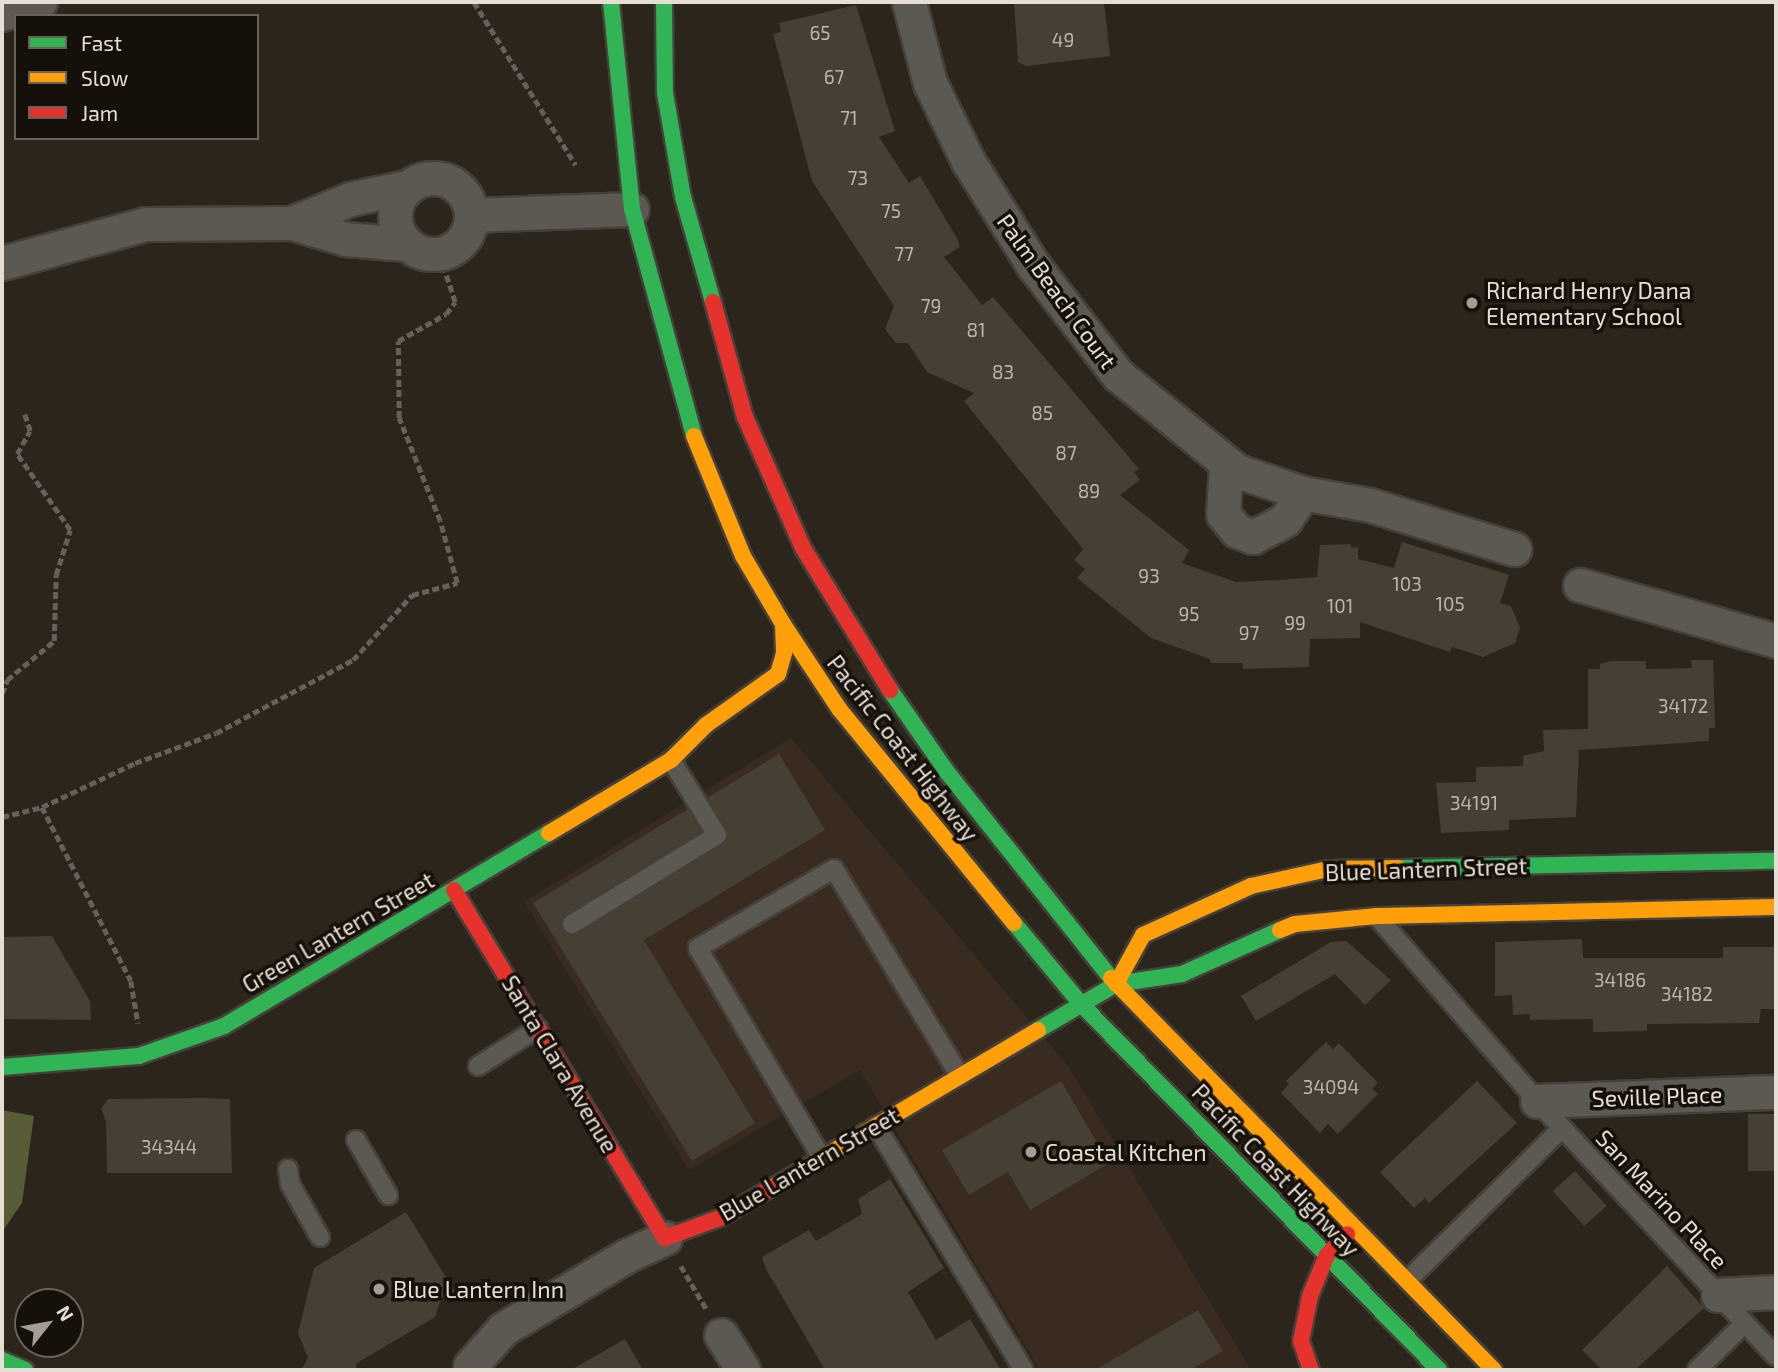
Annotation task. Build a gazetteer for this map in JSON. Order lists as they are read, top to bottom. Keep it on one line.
{"streets":{"main road":["Pacific Coast Highway","Blue Lantern Street","Green Lantern Street","Santa Clara Avenue"],"street":["Palm Beach Court","Seville Place"],"lane":["San Marino Place"]},"crossings":[["Pacific Coast Highway","Blue Lantern Street"],["Pacific Coast Highway","Green Lantern Street"],["Blue Lantern Street","Santa Clara Avenue"],["Blue Lantern Street","San Marino Place"],["Green Lantern Street","Santa Clara Avenue"],["Seville Place","San Marino Place"]],"places":["Richard Henry Dana Elementary School","Coastal Kitchen","Blue Lantern Inn"],"house_numbers":["65","49","67","71","73","75","77","79","81","83","85","87","89","93","103","105","101","95","99","97","34172","34191","34186","34182","34094","34344"],"legend":["Fast","Slow","Jam"],"north":"top right"}
